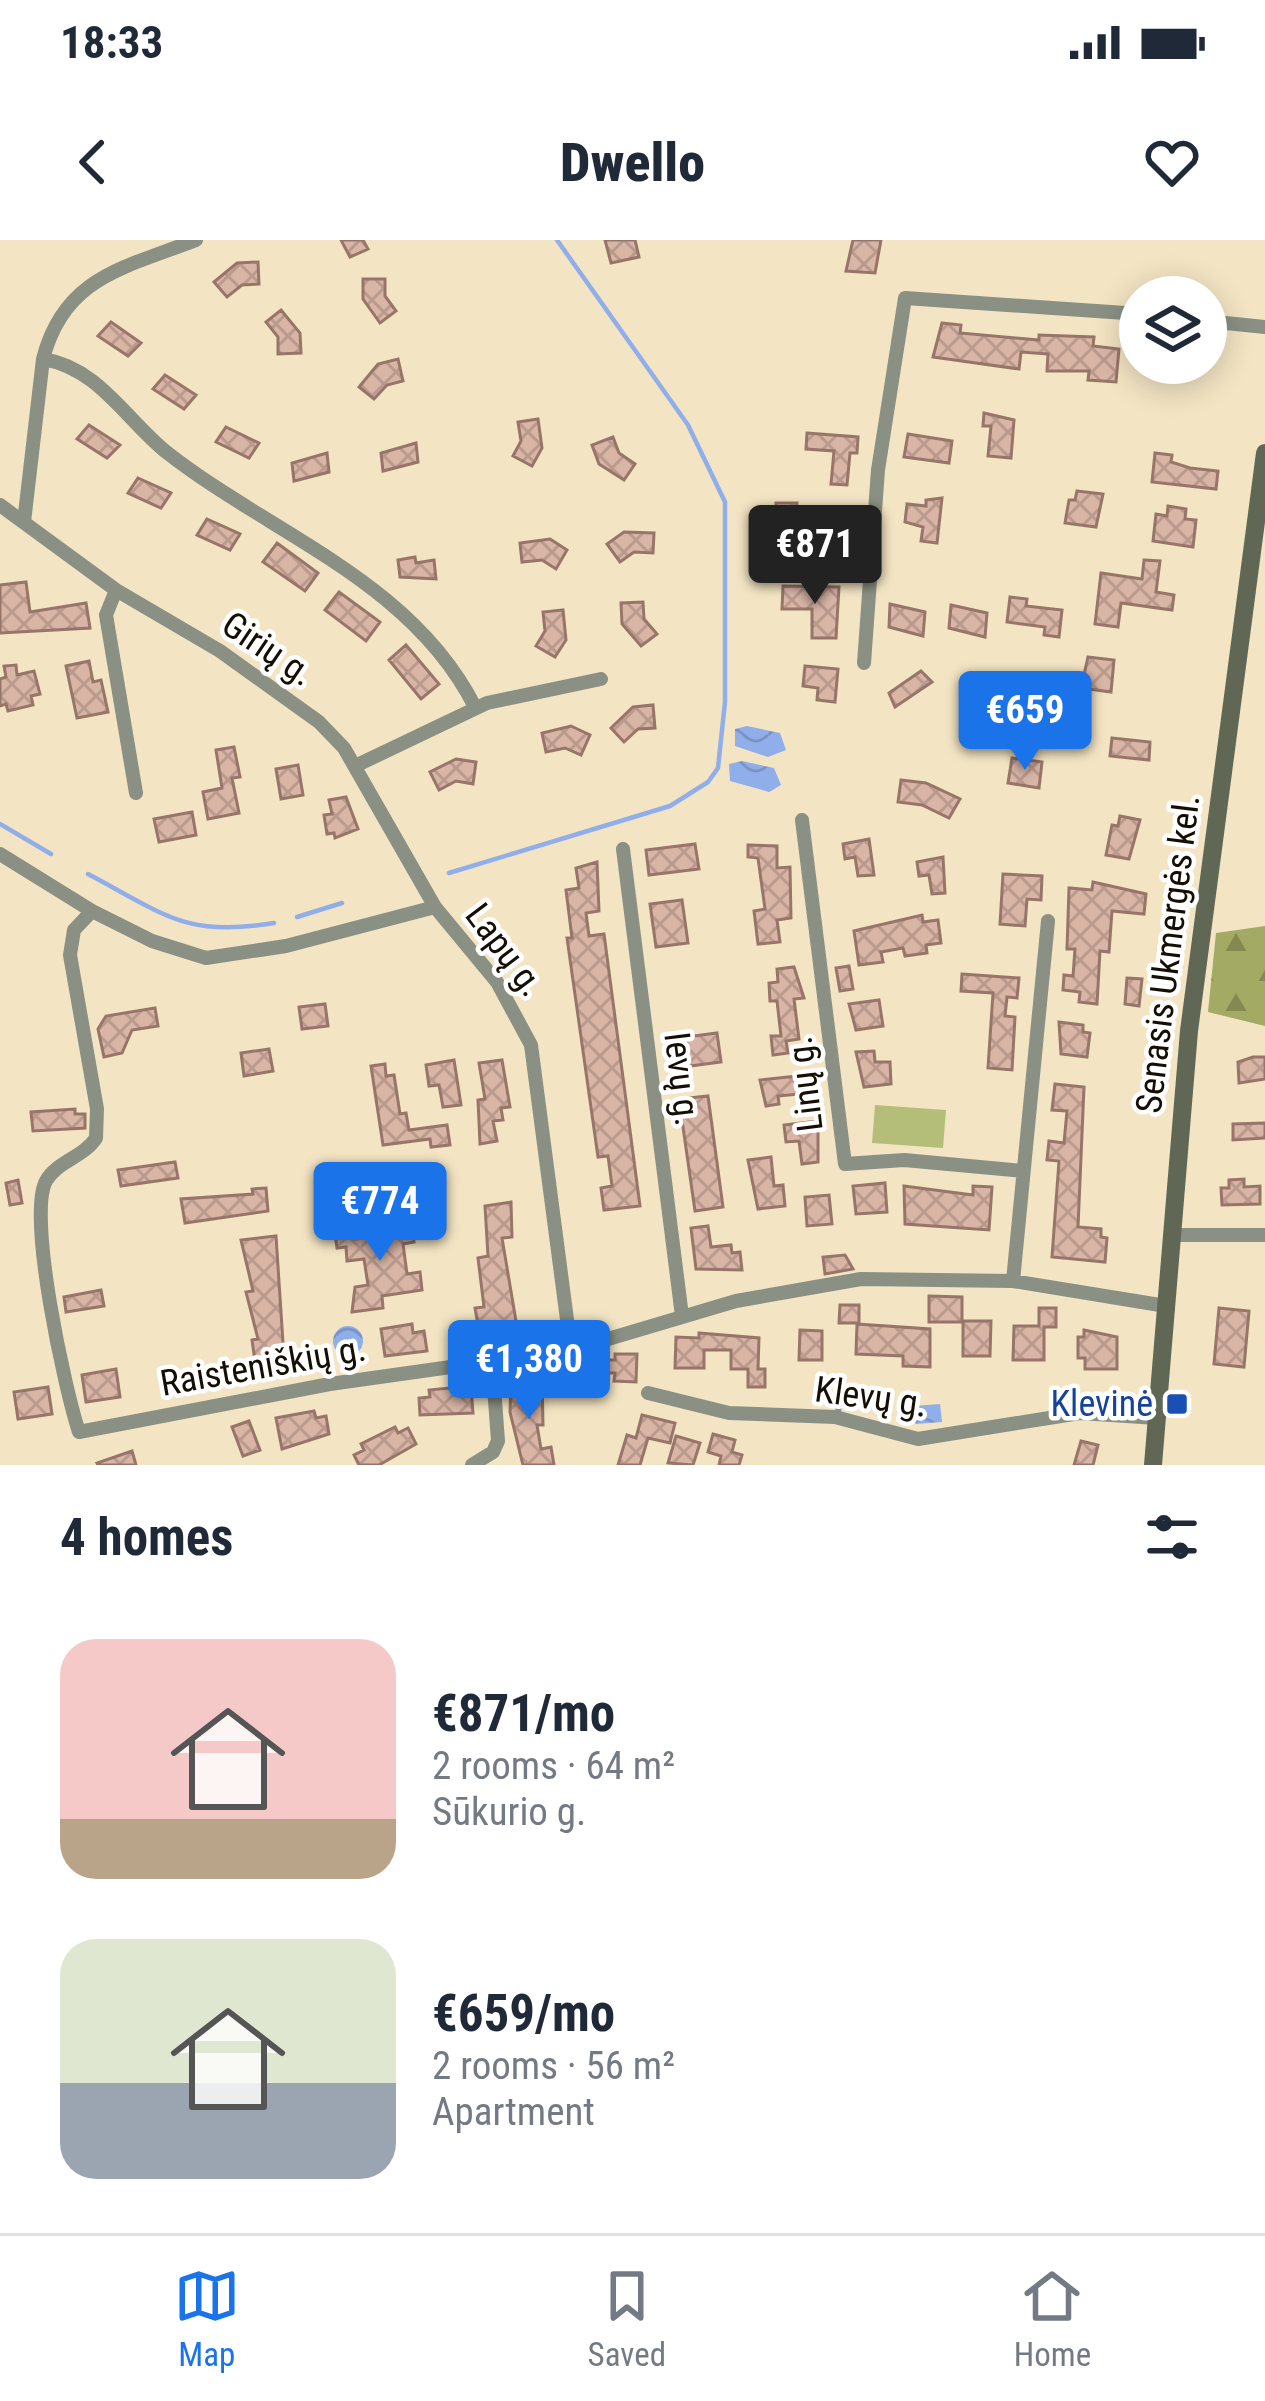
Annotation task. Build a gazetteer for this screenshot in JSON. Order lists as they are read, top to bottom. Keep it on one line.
{"streets":{"main road":["Senasis Ukmergės kel."],"street":["Girių g.","Lapų g.","Ievų g.","Linų g.","Raisteniškių g.","Klevų g."]},"crossings":[["Girių g.","Lapų g."],["Lapų g.","Raisteniškių g."],["Senasis Ukmergės kel.","Raisteniškių g."],["Senasis Ukmergės kel.","Klevų g."],["Ievų g.","Raisteniškių g."]],"places":{"transit":["Klevinė"]},"page":{"status":"18:33","header":"Dwello","price":["€871","€659","€774","€1,380"],"heading":"4 homes","list":[{"name":"€871/mo","note":"2 rooms · 64 m² · Sūkurio g."},{"name":"€659/mo","note":"2 rooms · 56 m² · Apartment"}],"tabs":["Map","Saved","Home"]}}
